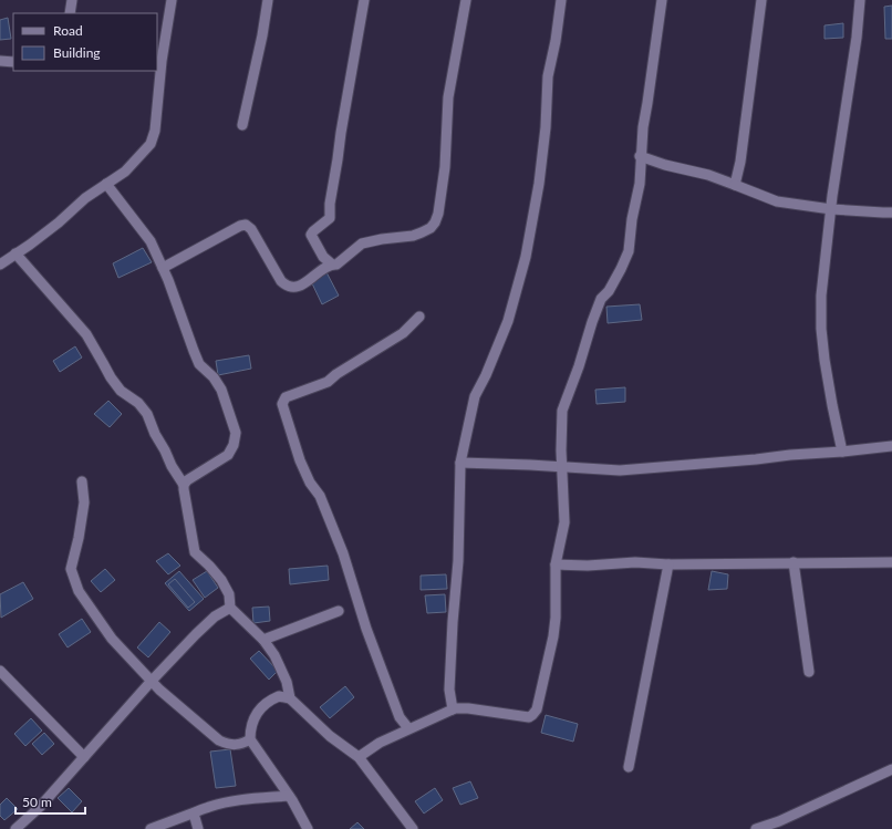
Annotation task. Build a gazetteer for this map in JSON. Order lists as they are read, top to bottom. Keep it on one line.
{"legend":["Road","Building"],"scale_bar":"50 m"}
